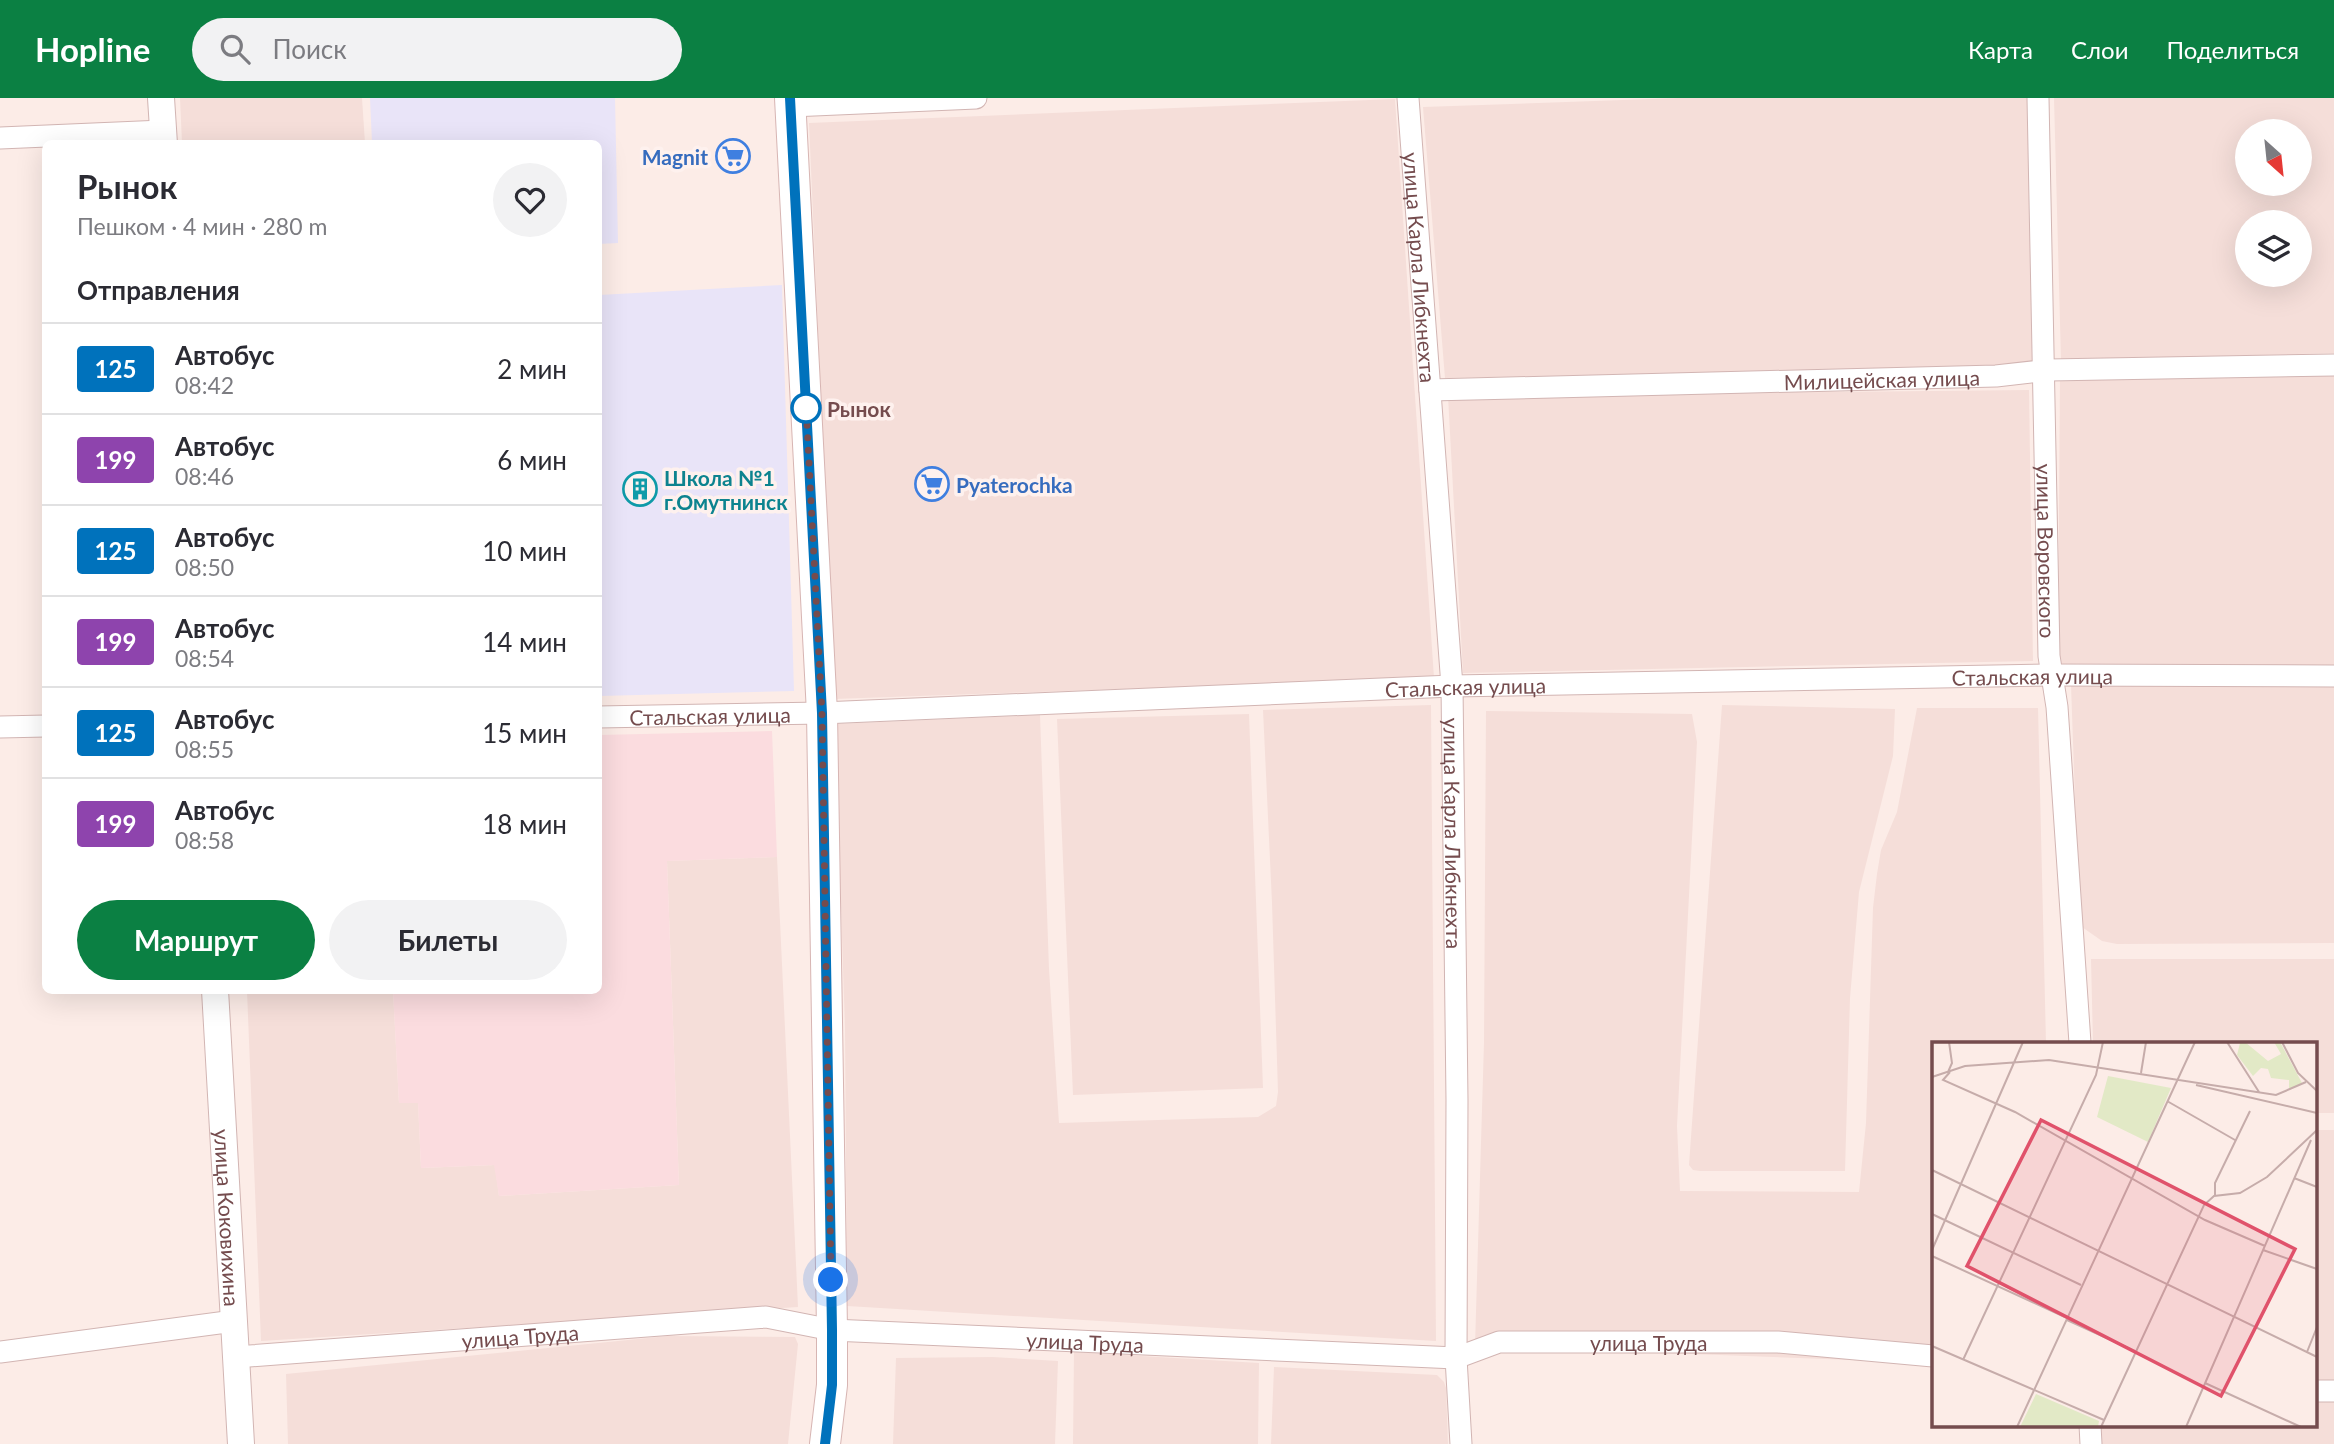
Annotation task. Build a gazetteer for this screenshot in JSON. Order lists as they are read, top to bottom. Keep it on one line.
{"streets":{"street":["улица Карла Либкнехта","Милицейская улица","улица Воровского","Стальская улица","улица Коковихина","улица Труда"]},"crossings":[["улица Карла Либкнехта","Милицейская улица"],["улица Карла Либкнехта","Стальская улица"],["улица Карла Либкнехта","улица Труда"],["Милицейская улица","улица Воровского"],["улица Воровского","Стальская улица"],["улица Коковихина","улица Труда"]],"places":{"supermarket":["Magnit","Pyaterochka"],"other":["Рынок"],"building":["Школа №1 г.Омутнинск"]},"lines":["bus line 125"],"north":"bottom right","page":{"header":"Hopline","search":"Поиск","nav":["Карта","Слои","Поделиться"],"heading":[["Рынок","Пешком · 4 мин · 280 m"],"Отправления"],"list":[{"mark":"125","name":"Автобус","note":"08:42","value":"2 мин"},{"mark":"199","name":"Автобус","note":"08:46","value":"6 мин"},{"mark":"125","name":"Автобус","note":"08:50","value":"10 мин"},{"mark":"199","name":"Автобус","note":"08:54","value":"14 мин"},{"mark":"125","name":"Автобус","note":"08:55","value":"15 мин"},{"mark":"199","name":"Автобус","note":"08:58","value":"18 мин"}],"buttons":["Маршрут","Билеты"]}}
